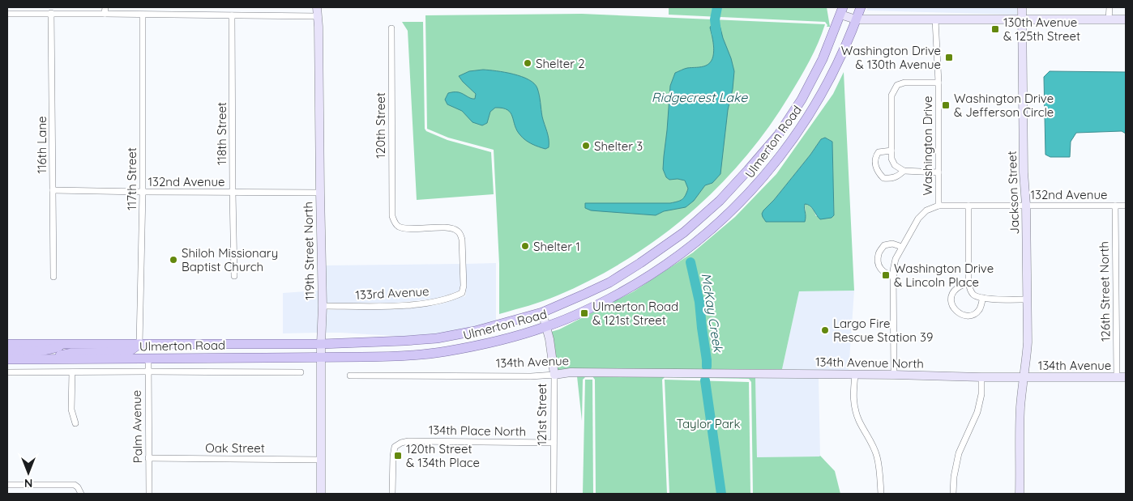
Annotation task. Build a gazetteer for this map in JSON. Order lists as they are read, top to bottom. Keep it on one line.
{"streets":{"main road":["Ulmerton Road"],"street":["120th Street","118th Street","116th Lane","Washington Drive","117th Street","132nd Avenue","Jackson Street","119th Street North","126th Street North","133rd Avenue","134th Avenue","134th Avenue North","121st Street","Palm Avenue","134th Place North","Oak Street"]},"crossings":[["120th Street","133rd Avenue"],["118th Street","132nd Avenue"],["Ulmerton Road","117th Street"],["Ulmerton Road","119th Street North"],["Ulmerton Road","121st Street"],["Ulmerton Road","Palm Avenue"],["116th Lane","132nd Avenue"],["Washington Drive","132nd Avenue"],["Washington Drive","134th Avenue North"],["117th Street","132nd Avenue"],["132nd Avenue","Jackson Street"],["132nd Avenue","119th Street North"],["132nd Avenue","126th Street North"],["Jackson Street","134th Avenue"],["Jackson Street","134th Avenue North"],["119th Street North","133rd Avenue"],["119th Street North","Oak Street"],["126th Street North","134th Avenue"],["134th Avenue","134th Avenue North"],["134th Avenue","121st Street"],["121st Street","134th Place North"],["Palm Avenue","Oak Street"]],"water":["Ridgecrest Lake","McKay Creek"],"parks":["Taylor Park"],"places":{"transit":["130th Avenue & 125th Street","Washington Drive & 130th Avenue","Washington Drive & Jefferson Circle","Washington Drive & Lincoln Place","Ulmerton Road & 121st Street","120th Street & 134th Place"],"other":["Shelter 2","Shelter 3","Shelter 1","Shiloh Missionary Baptist Church","Largo Fire Rescue Station 39"]},"north":"bottom"}
